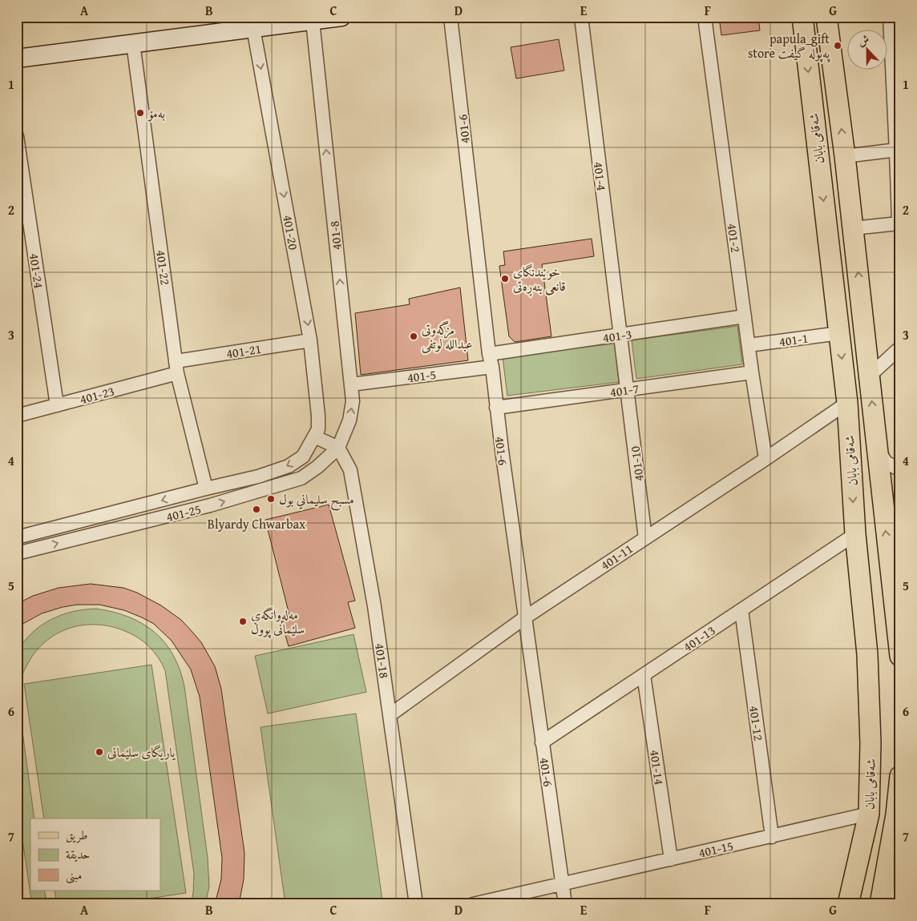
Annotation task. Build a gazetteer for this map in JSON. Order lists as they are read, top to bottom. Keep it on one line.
{"streets":{"main road":["شەقامی بابان"],"street":["401-6","401-4","401-20","401-8","401-2","401-22","401-24","401-3","401-1","401-21","401-5","401-7","401-23","401-10","401-25","401-11","401-13","401-18","401-12","401-14","401-15"]},"crossings":[["401-6","401-3"],["401-6","401-5"],["401-6","401-7"],["401-6","401-11"],["401-6","401-13"],["401-6","401-15"],["شەقامی بابان","401-1"],["شەقامی بابان","401-11"],["شەقامی بابان","401-13"],["شەقامی بابان","401-15"],["401-4","401-3"],["401-4","401-7"],["401-4","401-10"],["401-20","401-21"],["401-20","401-25"],["401-8","401-5"],["401-8","401-25"],["401-8","401-18"],["401-2","401-3"],["401-2","401-1"],["401-2","401-7"],["401-2","401-11"],["401-22","401-21"],["401-22","401-23"],["401-22","401-25"],["401-24","401-23"],["401-3","401-5"],["401-21","401-23"],["401-7","401-10"],["401-10","401-11"],["401-25","401-18"],["401-11","401-18"],["401-13","401-12"],["401-13","401-14"],["401-12","401-15"],["401-14","401-15"]],"one_way":["401-20","401-8"],"places":["papula_gift store پەپولە گیفت","بەمۆ","خوێندنگای قانعی بنەڕەتی","مزگەوتی عبداللە لوتفی","مسبح سلیماني بول","Blyardy Chwarbax","مەلەوانگەی سلێمانی پووڵ","یاریگای سلێمانی"],"legend":["طريق","حديقة","مبنى"],"north":"top","grid":{"columns":["A","B","C","D","E","F","G"],"rows":["1","2","3","4","5","6","7"]}}
